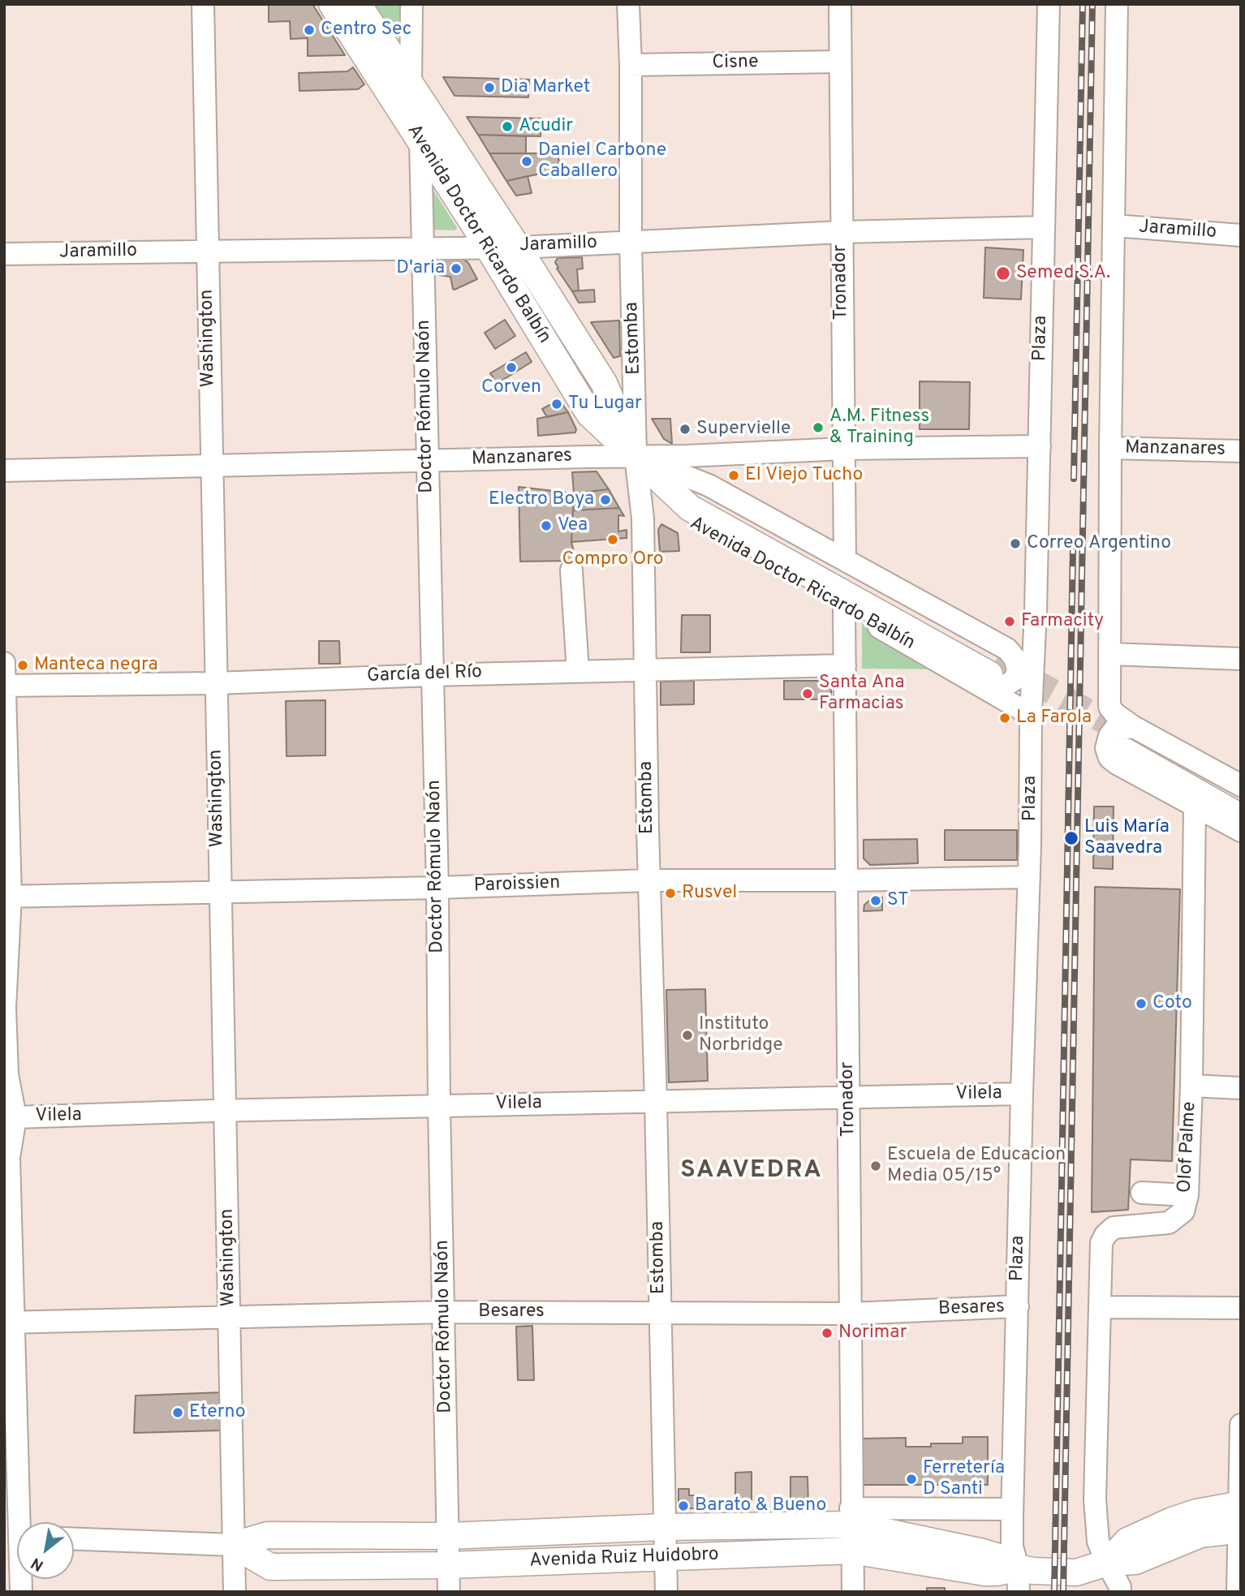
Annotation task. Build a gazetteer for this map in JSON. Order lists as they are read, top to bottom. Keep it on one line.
{"streets":{"main road":["Avenida Doctor Ricardo Balbín","Avenida Ruiz Huidobro"],"street":["Cisne","Jaramillo","Tronador","Washington","Estomba","Plaza","Doctor Rómulo Naón","Manzanares","García del Río","Paroissien","Vilela","Olof Palme","Besares"]},"crossings":[["Cisne","Tronador"],["Cisne","Estomba"],["Jaramillo","Avenida Doctor Ricardo Balbín"],["Jaramillo","Tronador"],["Jaramillo","Washington"],["Jaramillo","Estomba"],["Jaramillo","Plaza"],["Jaramillo","Doctor Rómulo Naón"],["Avenida Doctor Ricardo Balbín","Tronador"],["Avenida Doctor Ricardo Balbín","Estomba"],["Avenida Doctor Ricardo Balbín","Plaza"],["Avenida Doctor Ricardo Balbín","Doctor Rómulo Naón"],["Avenida Doctor Ricardo Balbín","Manzanares"],["Tronador","Manzanares"],["Tronador","García del Río"],["Tronador","Paroissien"],["Tronador","Vilela"],["Tronador","Besares"],["Tronador","Avenida Ruiz Huidobro"],["Washington","Manzanares"],["Washington","García del Río"],["Washington","Paroissien"],["Washington","Vilela"],["Washington","Besares"],["Washington","Avenida Ruiz Huidobro"],["Estomba","Manzanares"],["Estomba","García del Río"],["Estomba","Paroissien"],["Estomba","Vilela"],["Estomba","Besares"],["Estomba","Avenida Ruiz Huidobro"],["Plaza","Manzanares"],["Plaza","Paroissien"],["Plaza","Vilela"],["Plaza","Besares"],["Plaza","Avenida Ruiz Huidobro"],["Doctor Rómulo Naón","Manzanares"],["Doctor Rómulo Naón","García del Río"],["Doctor Rómulo Naón","Paroissien"],["Doctor Rómulo Naón","Vilela"],["Doctor Rómulo Naón","Besares"],["Doctor Rómulo Naón","Avenida Ruiz Huidobro"],["Olof Palme","Avenida Ruiz Huidobro"]],"districts":["SAAVEDRA"],"places":["Centro Sec","Dia Market","Acudir","Daniel Carbone Caballero","D'aria","Semed S.A.","Corven","Tu Lugar","A.M. Fitness & Training","Supervielle","El Viejo Tucho","Electro Boya","Vea","Compro Oro","Correo Argentino","Farmacity","Manteca negra","Santa Ana Farmacias","La Farola","Luis María Saavedra","Rusvel","ST","Coto","Instituto Norbridge","Escuela de Educacion Media 05/15°","Norimar","Eterno","Ferretería D Santi","Barato & Bueno"],"north":"bottom left"}
